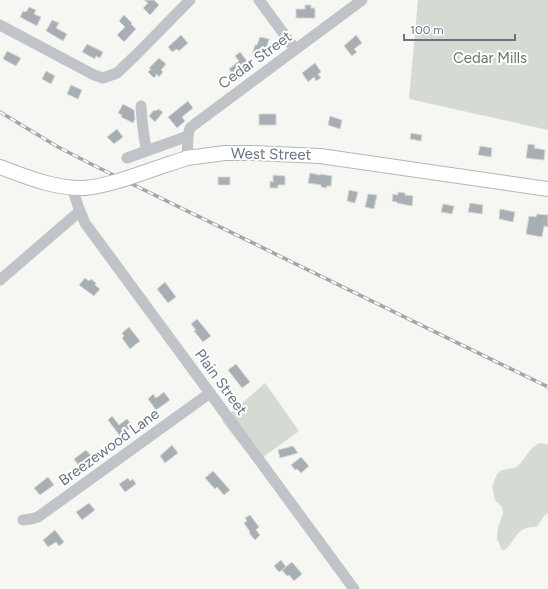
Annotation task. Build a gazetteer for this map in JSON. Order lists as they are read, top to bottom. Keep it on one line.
{"streets":{"main road":["West Street"],"street":["Cedar Street","Plain Street","Breezewood Lane"]},"crossings":[["West Street","Plain Street"],["Plain Street","Breezewood Lane"]],"parks":["Cedar Mills"],"scale_bar":"100 m"}
